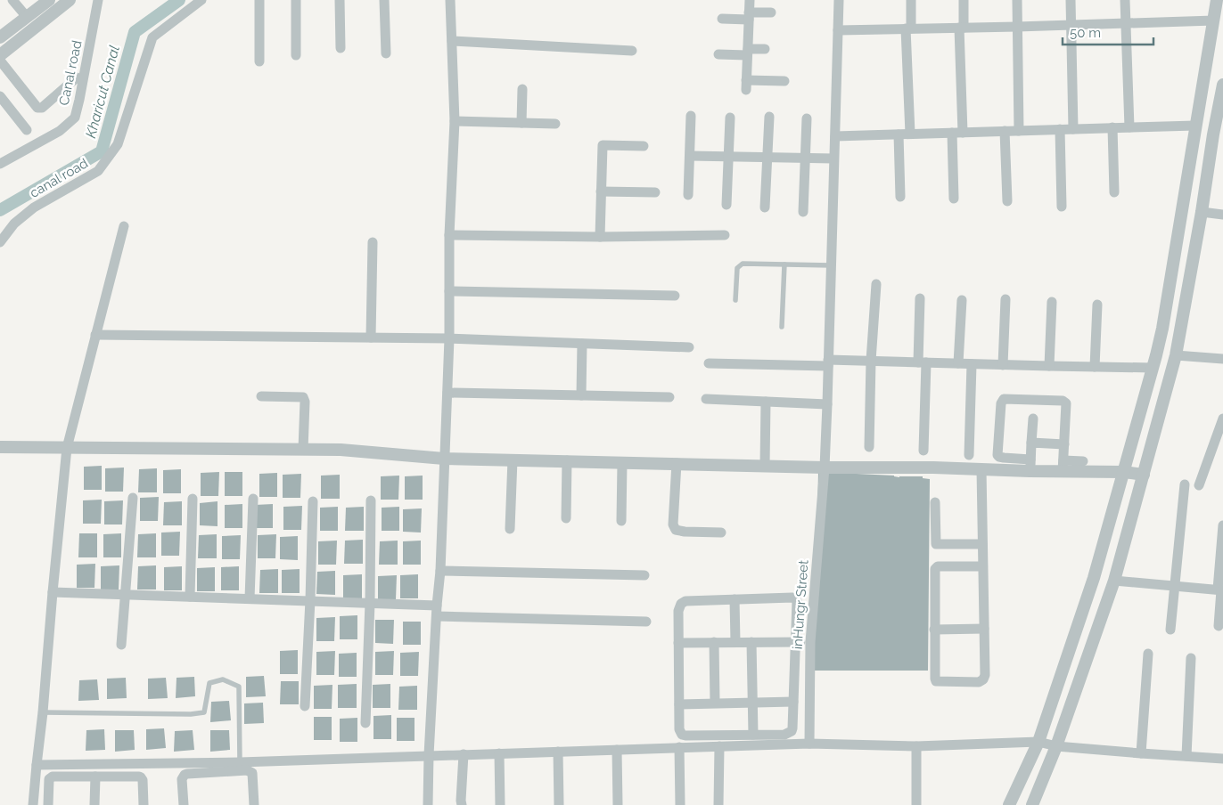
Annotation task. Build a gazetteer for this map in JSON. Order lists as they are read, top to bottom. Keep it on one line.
{"streets":{"street":["Canal road","canal road","inHungr Street"]},"water":["Kharicut Canal"],"scale_bar":"50 m"}
